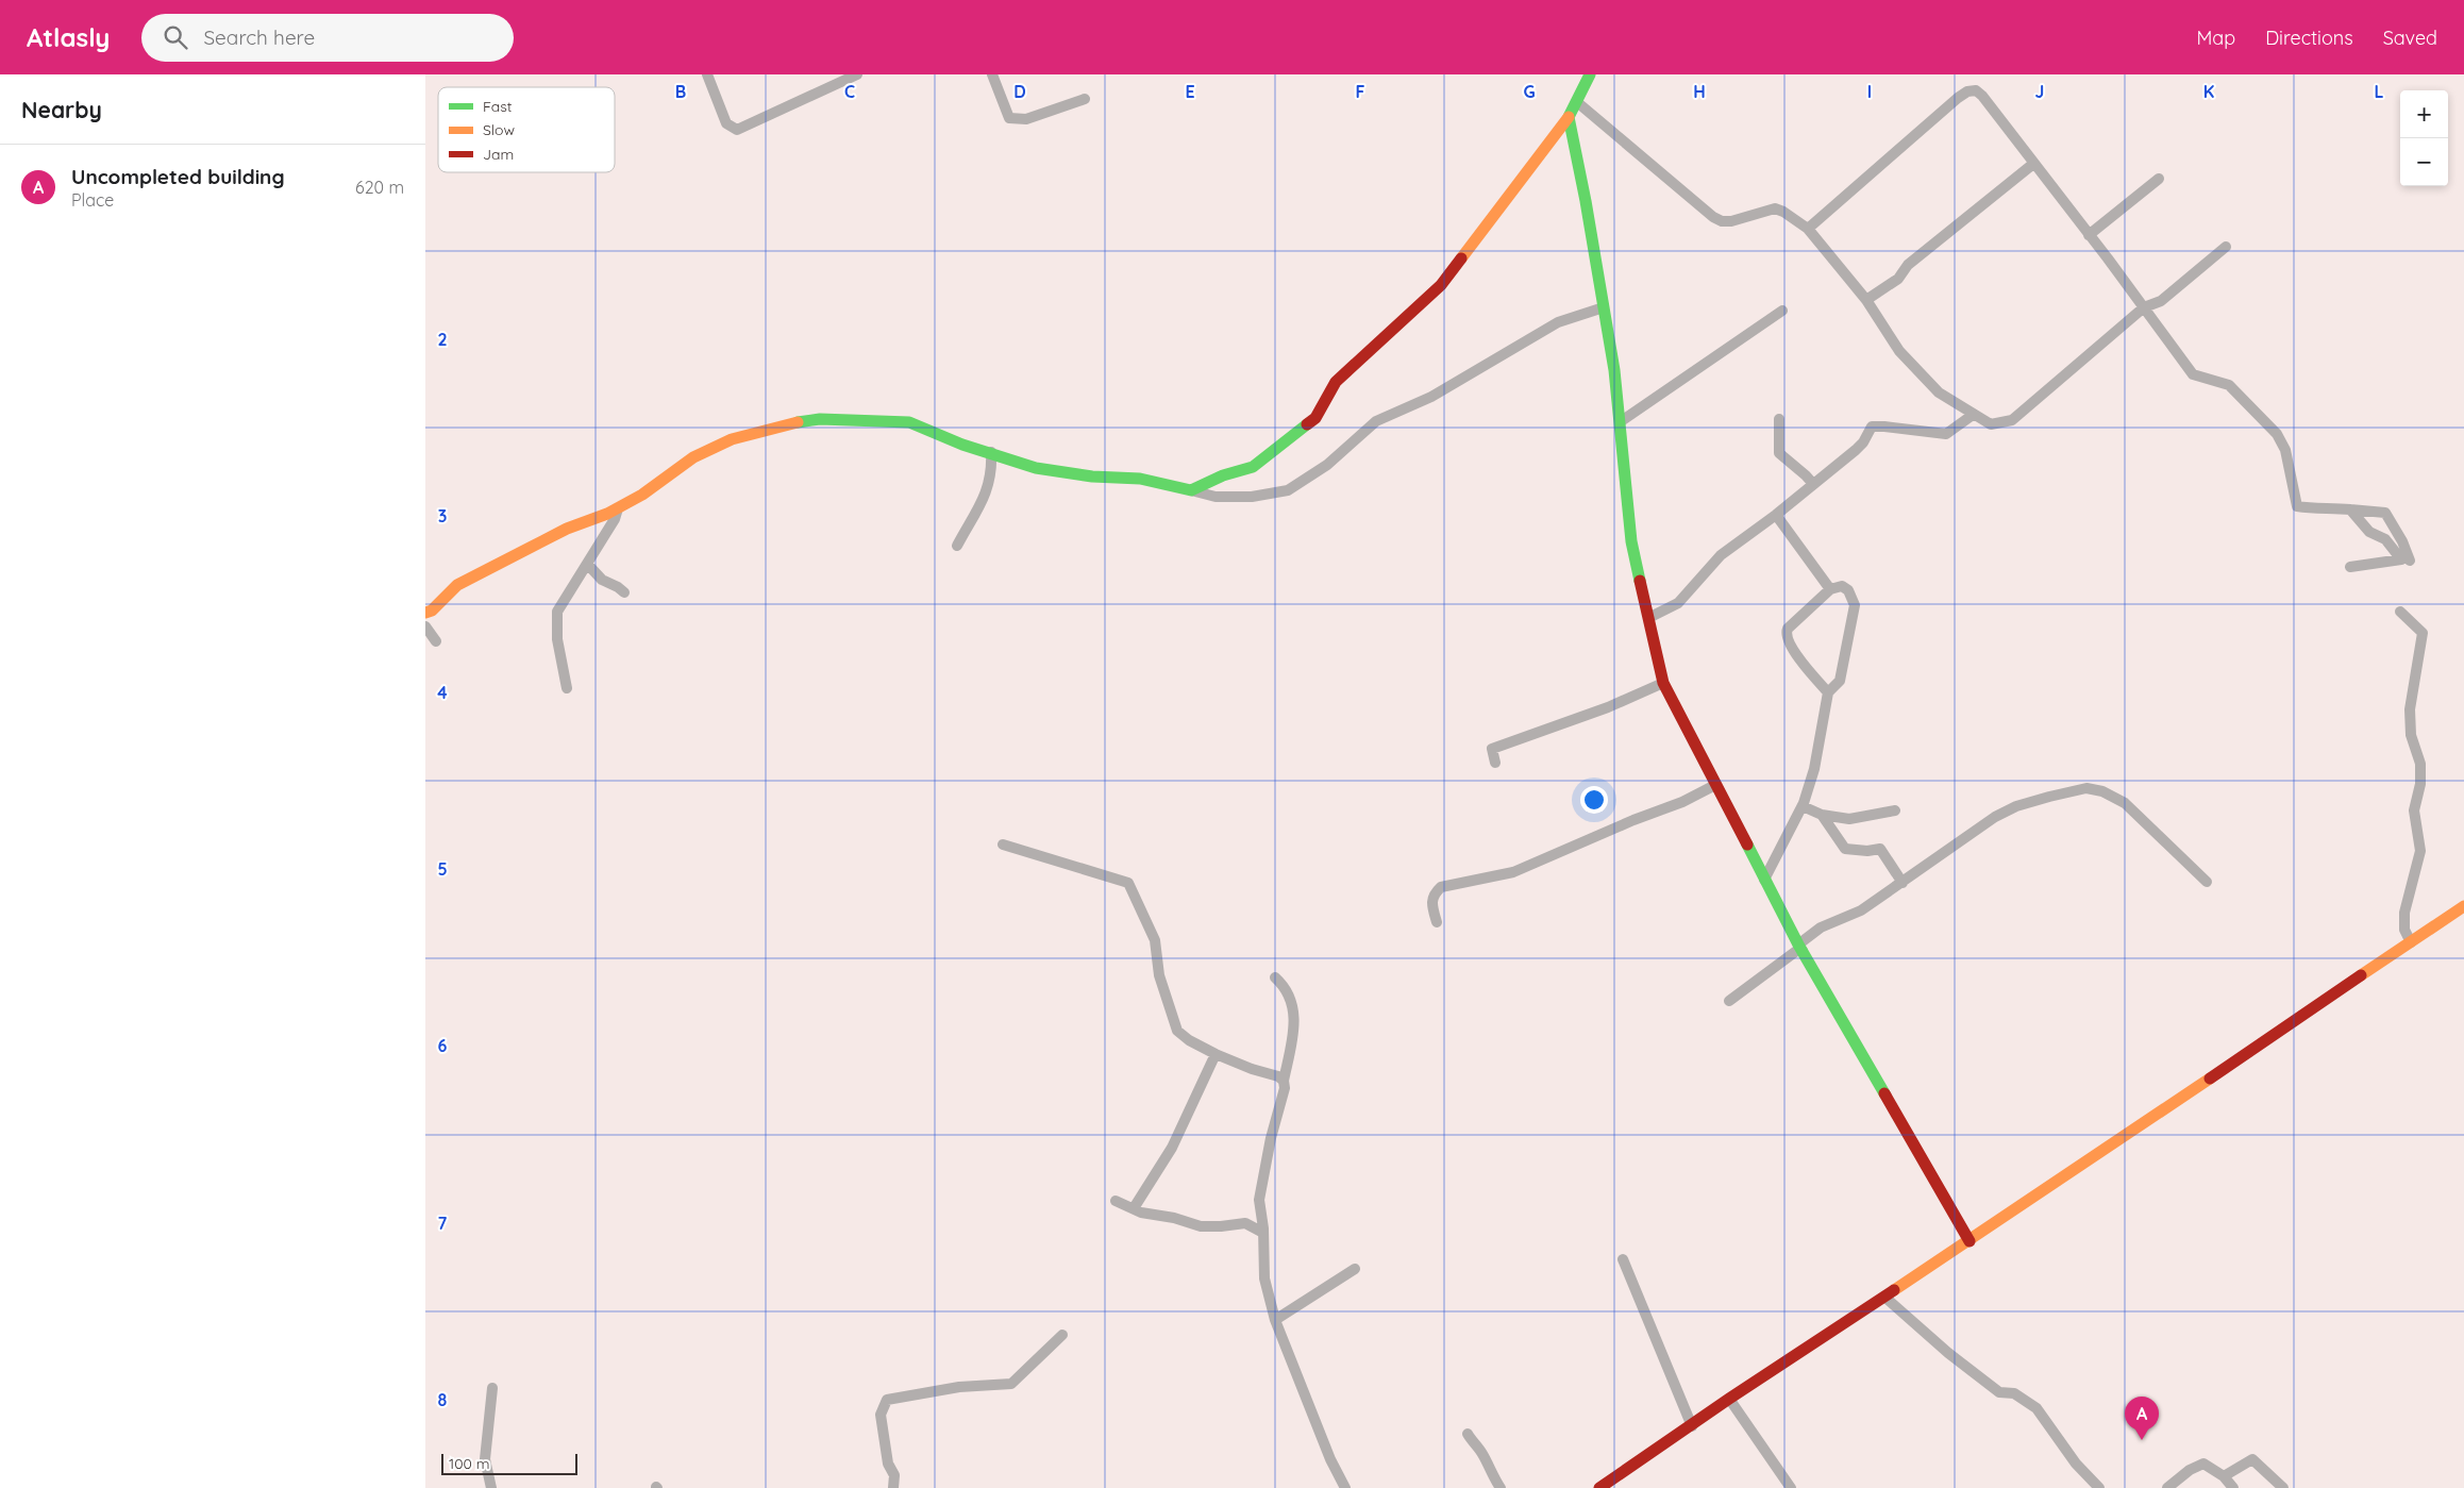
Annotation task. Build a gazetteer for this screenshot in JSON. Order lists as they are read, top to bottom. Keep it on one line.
{"legend":["Fast","Slow","Jam"],"scale_bar":"100 m","page":{"header":"Atlasly","search":"Search here","nav":["Map","Directions","Saved"],"heading":"Nearby","map_buttons":["+","−"],"list":[{"mark":"A","name":"Uncompleted building","note":"Place","value":"620 m"}],"pins":"A","scale":"100 m"},"grid":{"columns":["B","C","D","E","F","G","H","I","J","K","L"],"rows":["2","3","4","5","6","7","8"]}}
